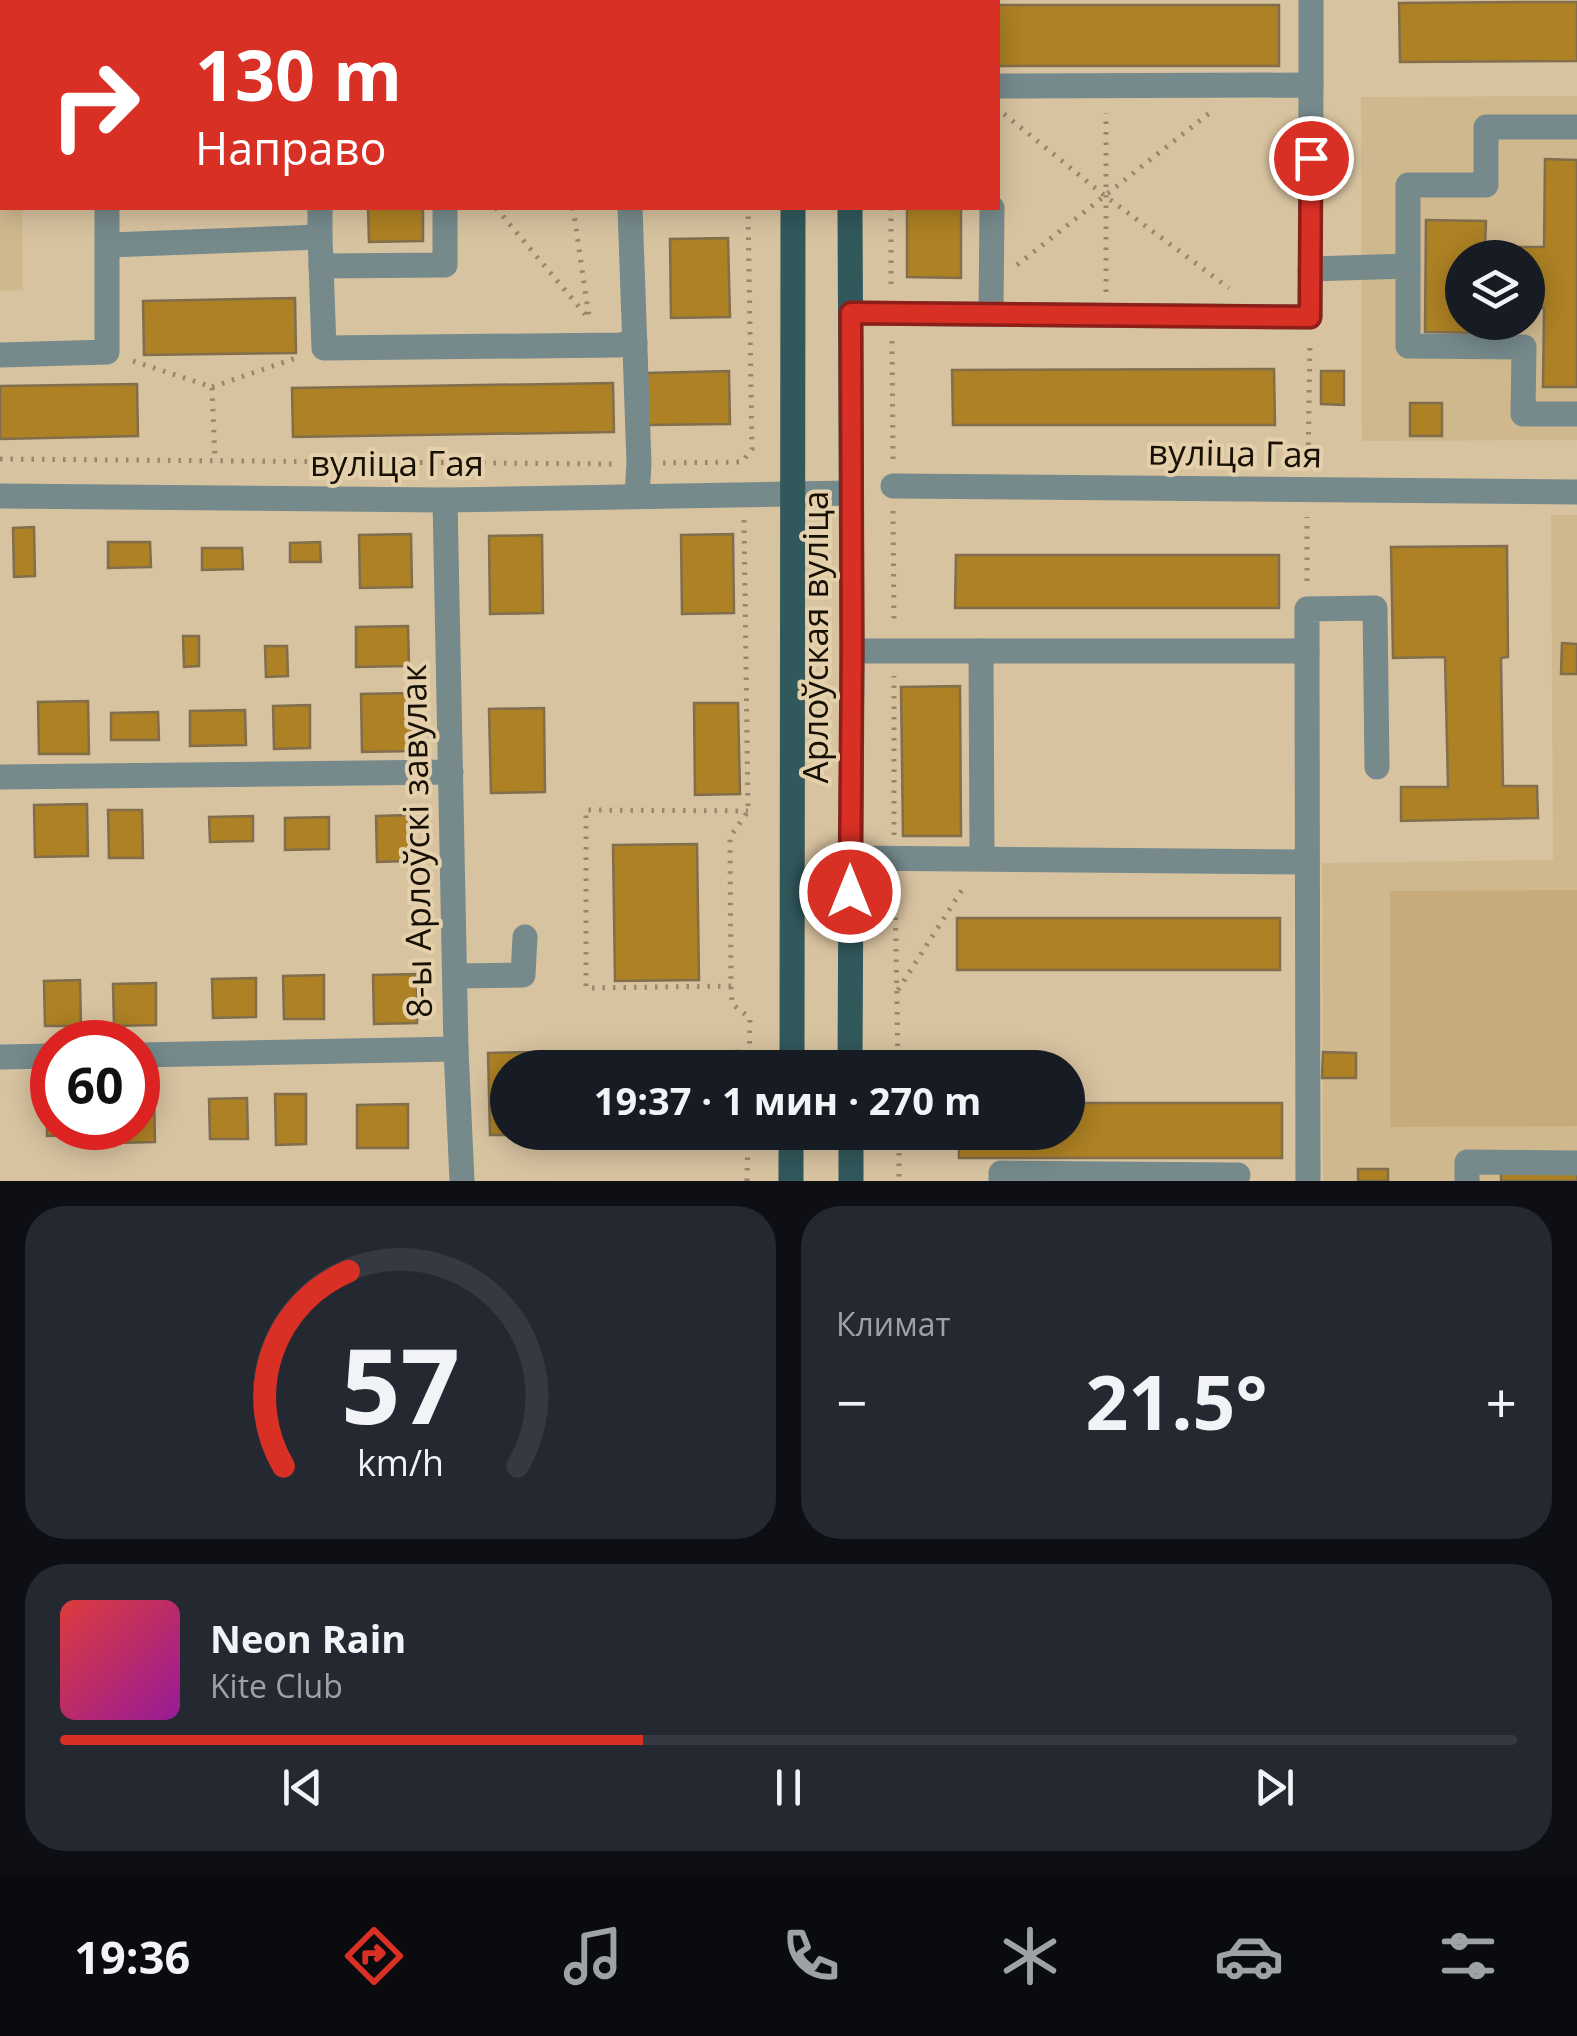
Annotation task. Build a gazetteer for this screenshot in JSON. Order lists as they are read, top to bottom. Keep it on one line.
{"streets":{"main road":["Арлоўская вуліца"],"street":["вуліца Гая","8-ы Арлоўскі завулак"]},"crossings":[["вуліца Гая","Арлоўская вуліца"],["вуліца Гая","8-ы Арлоўскі завулак"]],"page":{"turn":["130 m","Направо"],"limit":"60","trip":"19:37 · 1 мин · 270 m","tile":"Климат","heat":["−","21.5°","+"],"song":["Neon Rain","Kite Club"],"tabs":"19:36","gauge":["57","km/h"]}}
